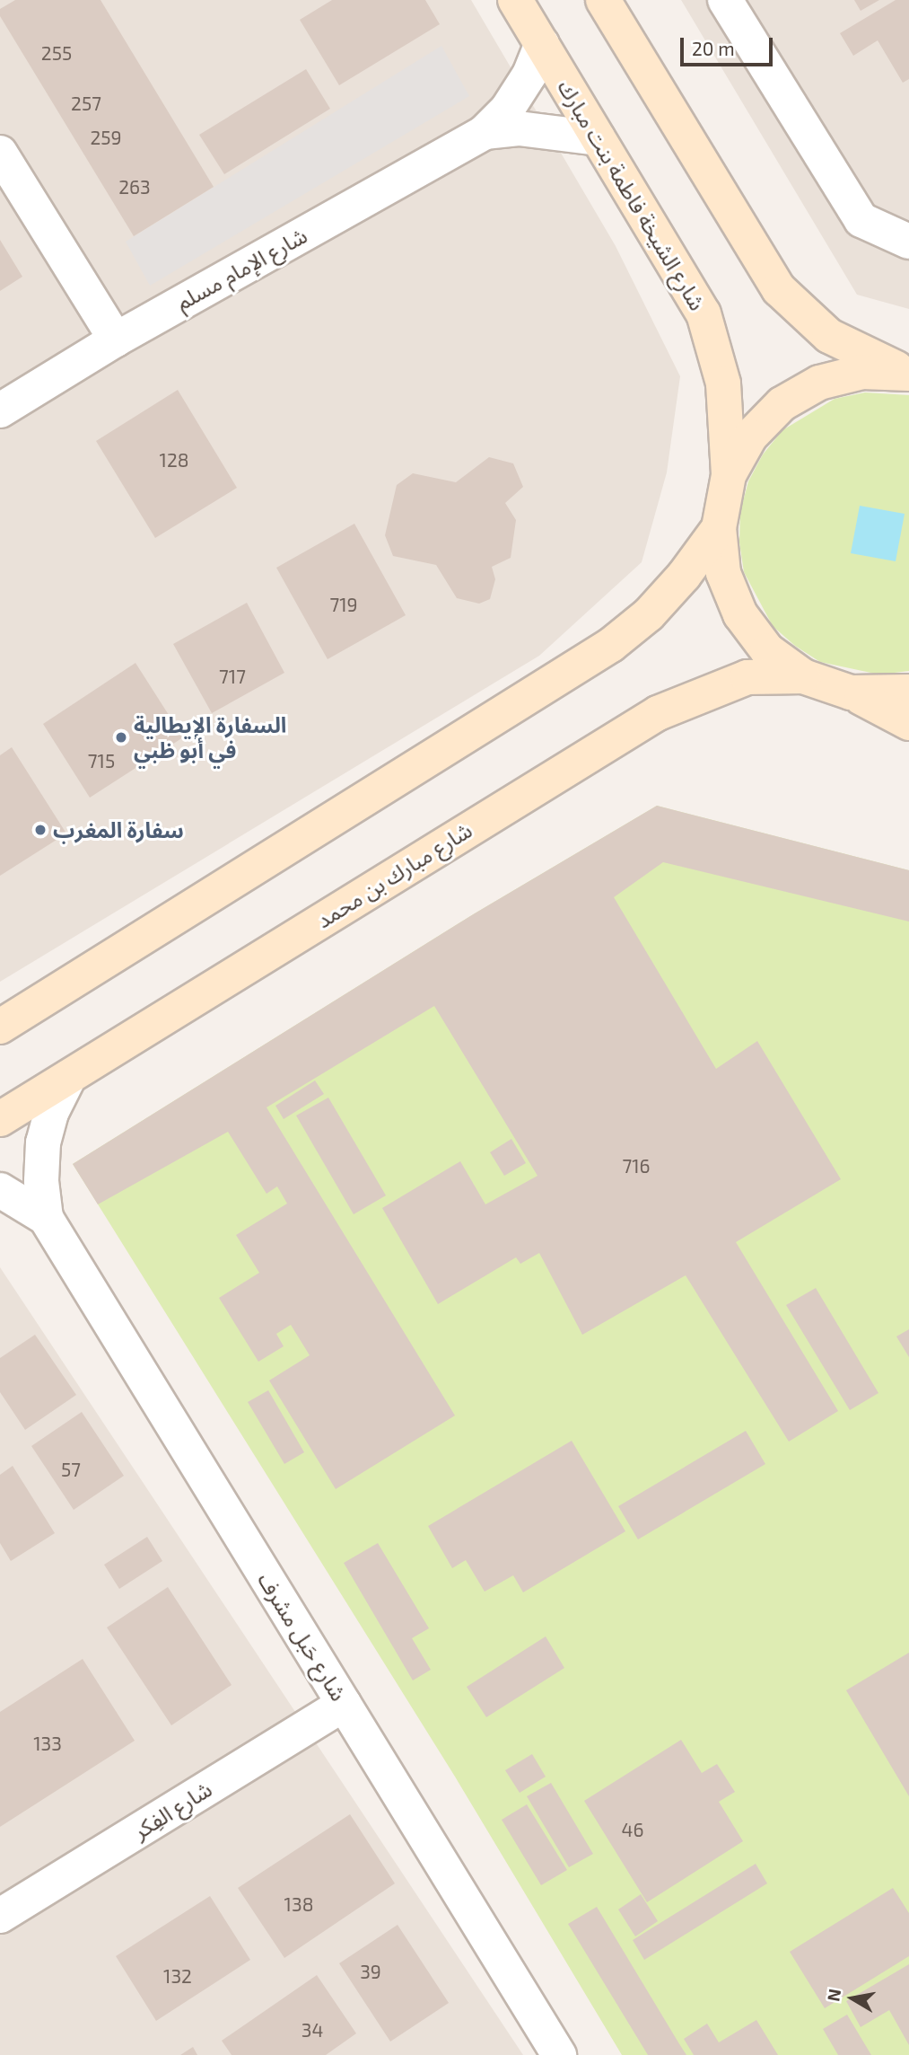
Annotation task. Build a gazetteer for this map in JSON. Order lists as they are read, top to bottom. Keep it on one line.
{"streets":{"main road":["شارع الشيخة فاطمة بنت مبارك","شارع مبارك بن محمد"],"street":["شارع الإمام مسلم","شارع حَبل مشرف","شارع الفِكر"]},"crossings":[["شارع الشيخة فاطمة بنت مبارك","شارع الإمام مسلم"],["شارع مبارك بن محمد","شارع حَبل مشرف"],["شارع حَبل مشرف","شارع الفِكر"]],"places":["السفارة الإيطالية في أبو ظبي","سفارة المغرب"],"house_numbers":["255","257","259","263","128","719","717","715","716","57","133","46","138","39","132","34"],"scale_bar":"20 m","north":"left"}
